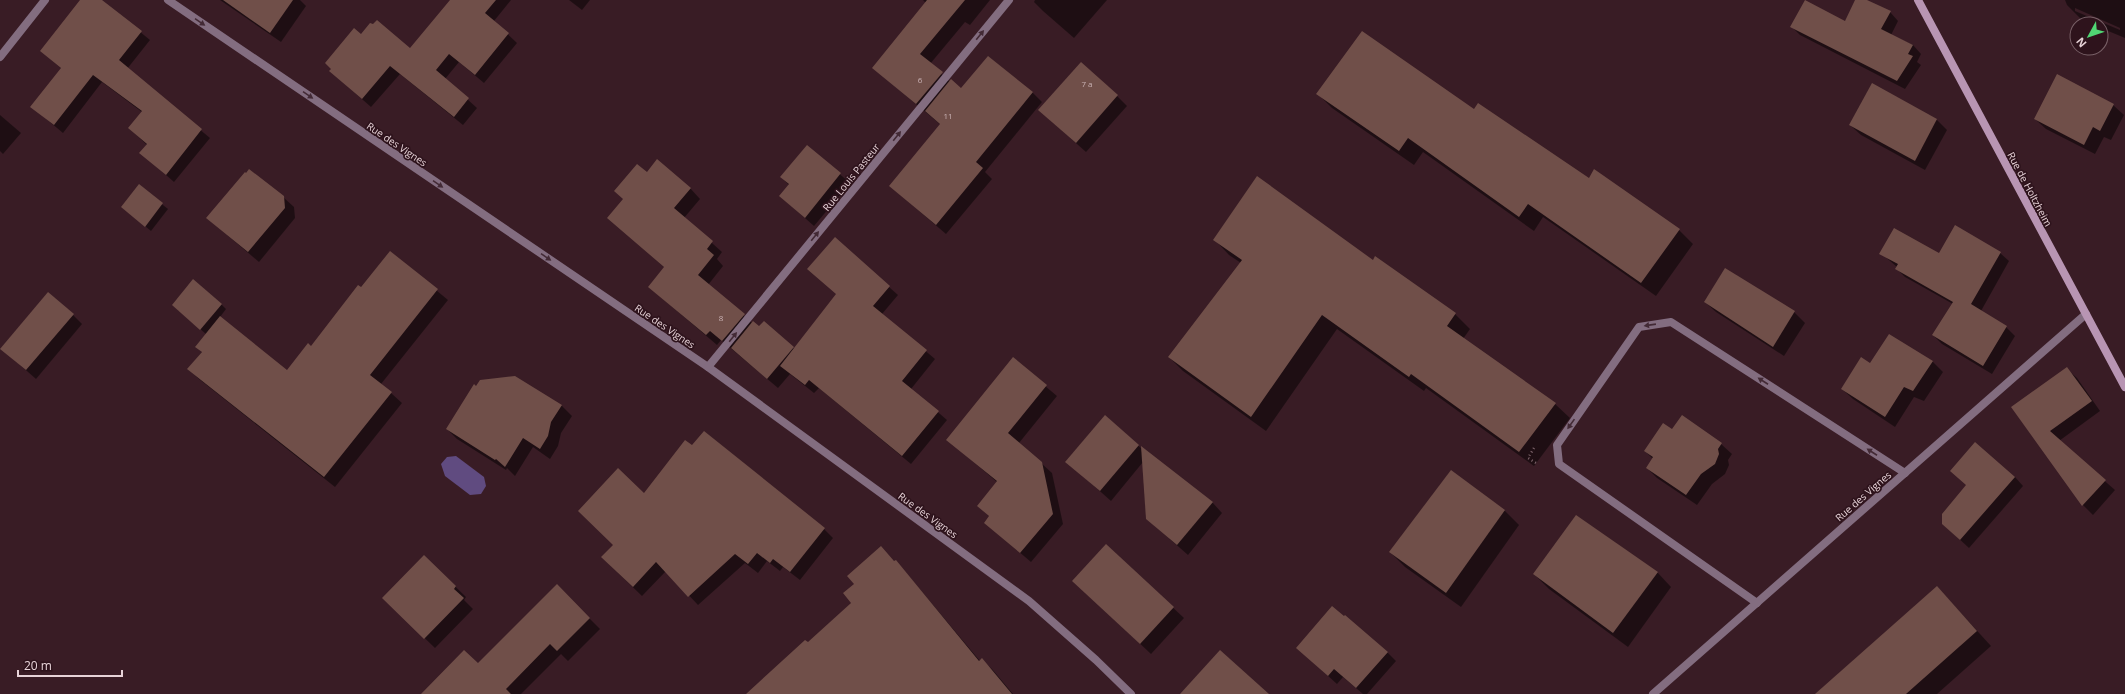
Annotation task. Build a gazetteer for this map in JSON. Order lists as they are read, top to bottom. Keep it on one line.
{"streets":{"main road":["Rue de Holtzheim"],"street":["Rue des Vignes","Rue Louis Pasteur"]},"crossings":[["Rue des Vignes","Rue Louis Pasteur"],["Rue des Vignes","Rue de Holtzheim"]],"one_way":["Rue des Vignes","Rue Louis Pasteur"],"house_numbers":["6","7 a","11","8"],"scale_bar":"20 m","north":"bottom left"}
